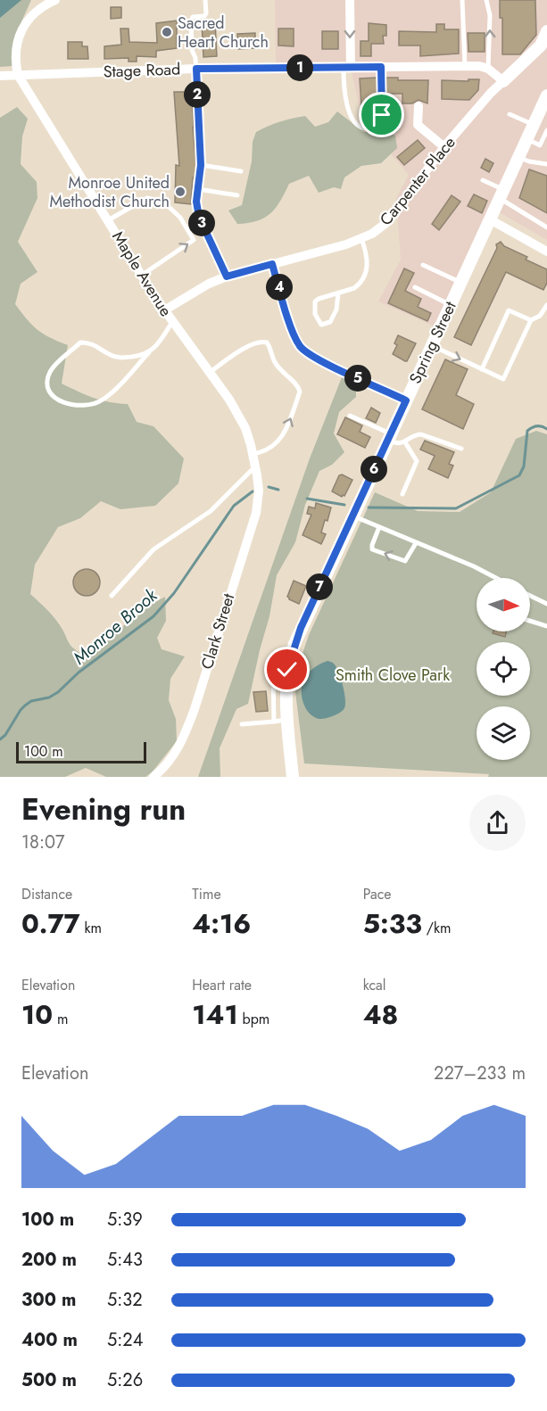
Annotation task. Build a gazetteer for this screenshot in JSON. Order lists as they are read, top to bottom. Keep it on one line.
{"streets":{"street":["Stage Road","Carpenter Place","Maple Avenue","Spring Street","Clark Street"]},"crossings":[["Stage Road","Maple Avenue"],["Carpenter Place","Maple Avenue"],["Maple Avenue","Clark Street"]],"water":["Monroe Brook"],"parks":["Smith Clove Park"],"places":["Sacred Heart Church","Monroe United Methodist Church"],"scale_bar":"100 m","north":"right","page":{"pins":["1","2","3","4","5","6","7"],"scale":"100 m","heading":["Evening run","18:07"],"stats":[["Distance","0.77 km"],["Time","4:16"],["Pace","5:33 /km"],["Elevation","10 m"],["Heart rate","141 bpm"],["kcal","48"]],"chart":["Elevation","227–233 m"],"list":[{"name":"100 m","note":"5:39"},{"name":"200 m","note":"5:43"},{"name":"300 m","note":"5:32"},{"name":"400 m","note":"5:24"},{"name":"500 m","note":"5:26"}]}}
